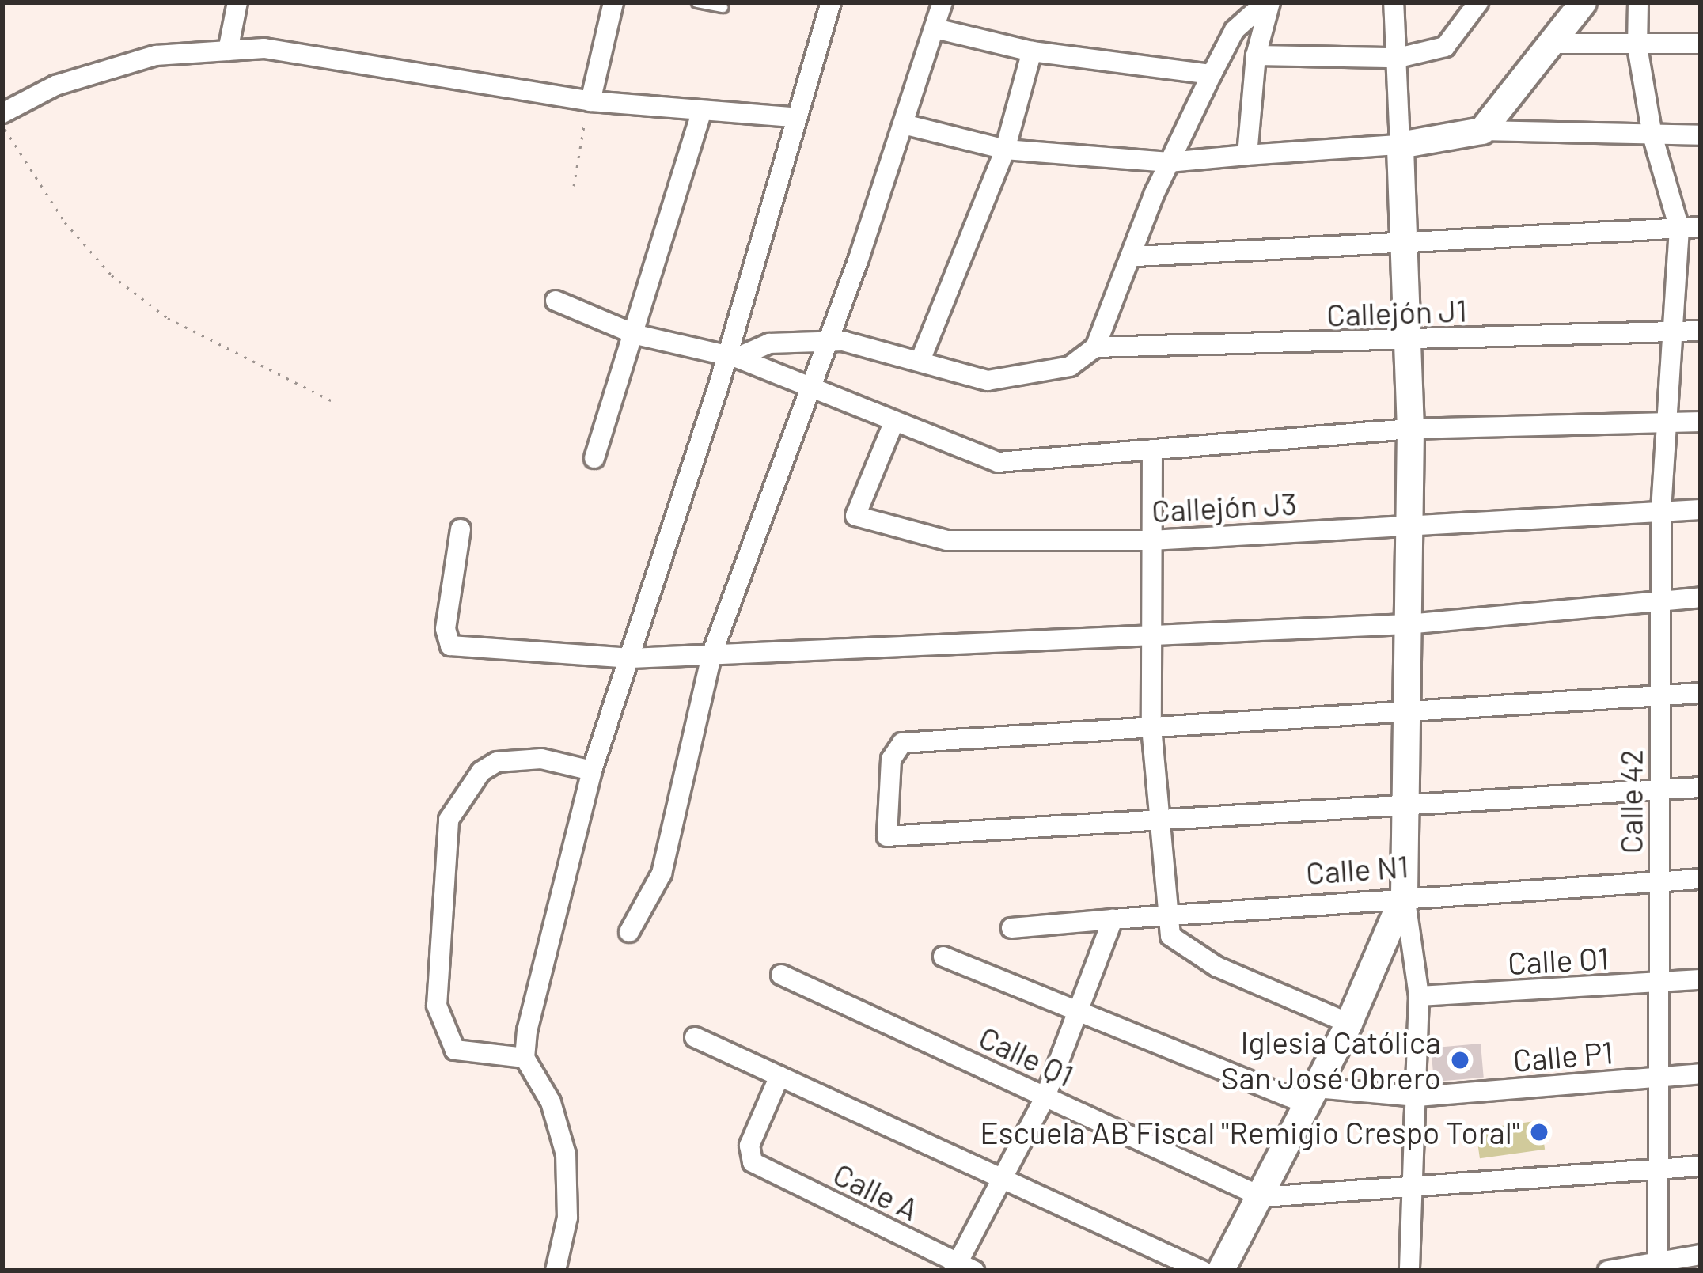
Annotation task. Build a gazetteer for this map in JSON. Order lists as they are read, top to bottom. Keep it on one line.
{"streets":{"street":["Callejón J1","Callejón J3","Calle 42","Calle N1","Calle O1","Calle Q1","Calle P1","Calle A"]},"crossings":[["Callejón J1","Calle 42"],["Callejón J3","Calle 42"],["Calle 42","Calle N1"],["Calle 42","Calle O1"],["Calle 42","Calle Q1"],["Calle 42","Calle P1"]],"places":["Iglesia Católica San José Obrero","Escuela AB Fiscal \"Remigio Crespo Toral\""]}
